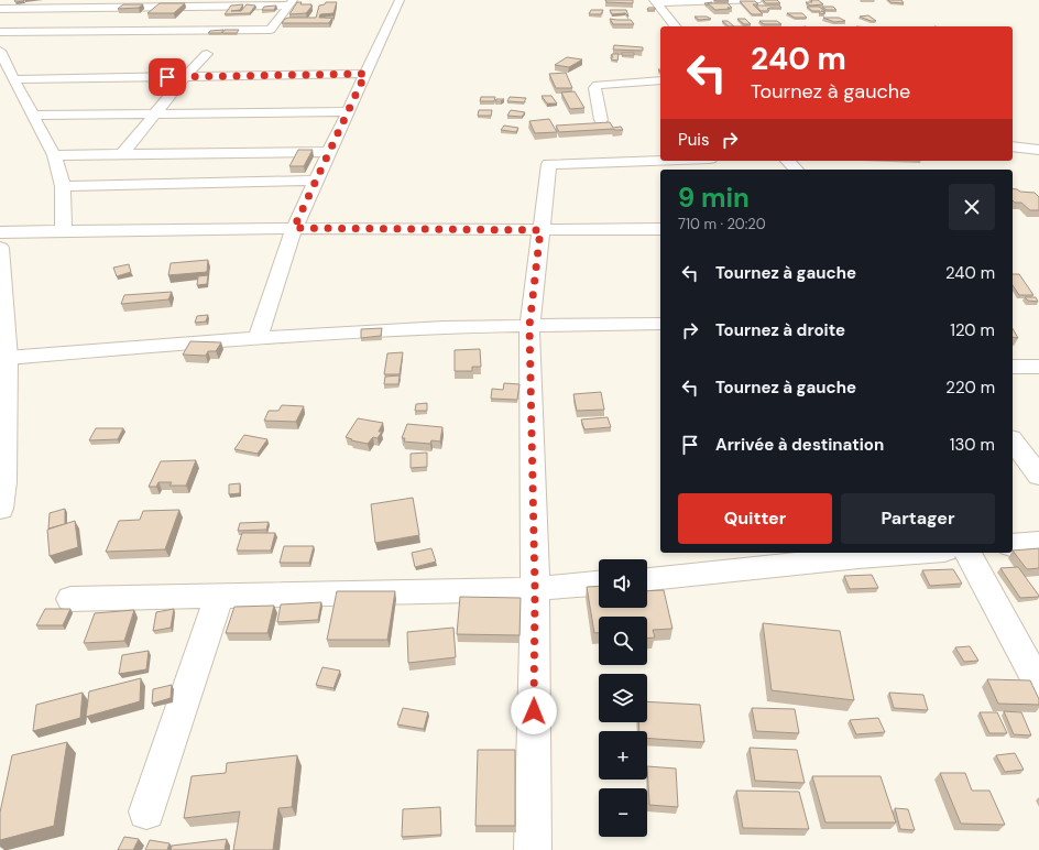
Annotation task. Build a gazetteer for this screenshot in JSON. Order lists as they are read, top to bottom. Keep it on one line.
{"page":{"turn":["240 m","Tournez à gauche"],"then":"Puis","heading":["9 min","710 m · 20:20"],"list":[{"name":"Tournez à gauche","value":"240 m"},{"name":"Tournez à droite","value":"120 m"},{"name":"Tournez à gauche","value":"220 m"},{"name":"Arrivée à destination","value":"130 m"}],"buttons":["Quitter","Partager"],"map_buttons":["+","−"]}}
